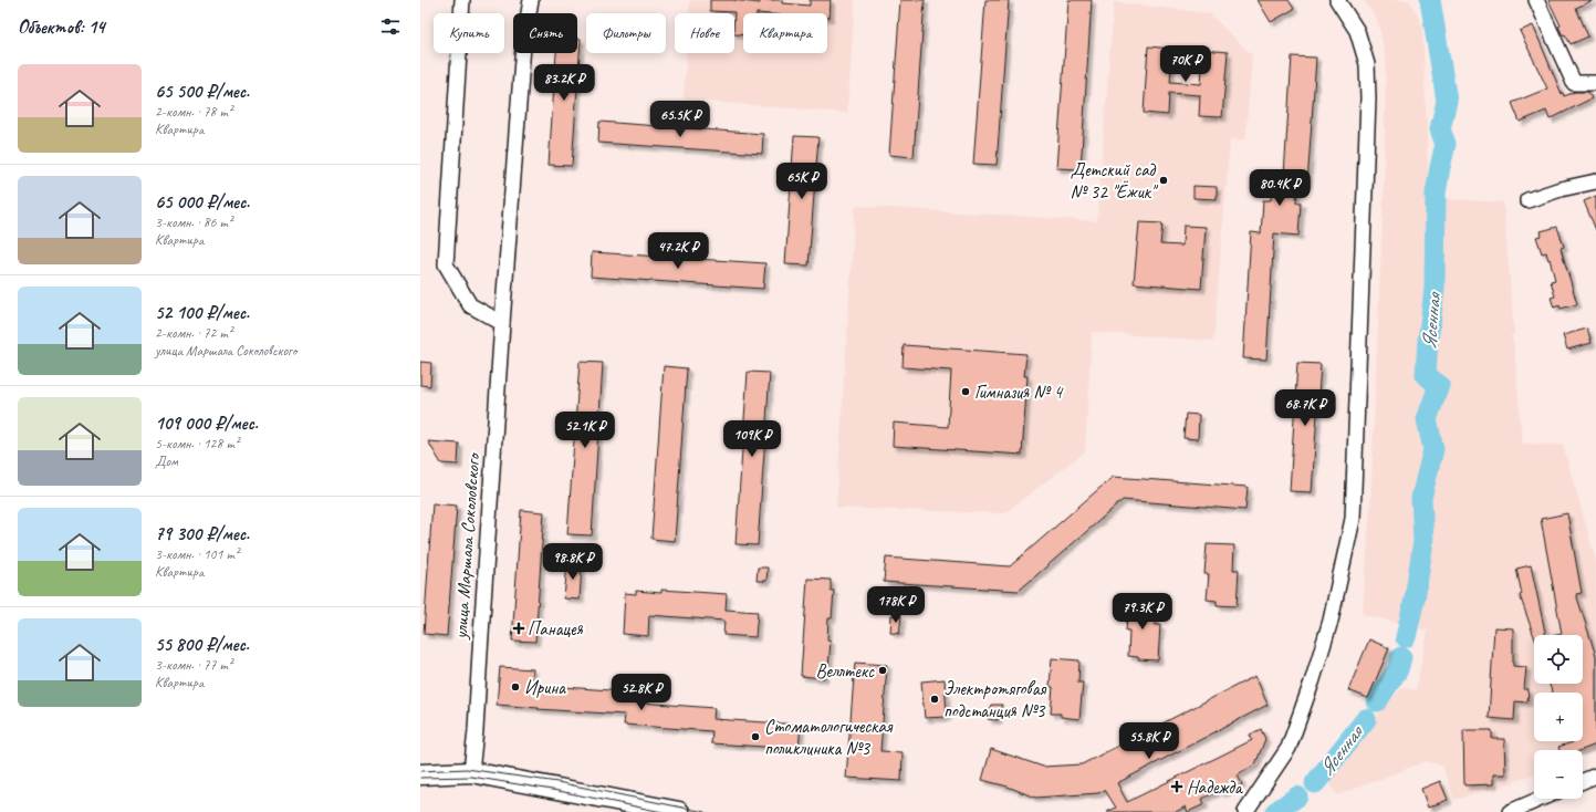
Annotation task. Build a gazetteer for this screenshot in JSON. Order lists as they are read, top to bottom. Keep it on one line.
{"streets":{"street":["улица Маршала Соколовского"]},"water":["Ясенная"],"places":{"other":["Детский сад № 32 \"Ёжик\"","Гимназия № 4","Веллтекс","Ирина","Электротяговая подстанция №3","Стоматологическая поликлиника №3"],"health":["Панацея","Надежда"]},"page":{"heading":"Объектов: 14","chip":["Купить","Снять","Фильтры","Новое","Квартира"],"price":["70K ₽","83.2K ₽","65.5K ₽","65K ₽","80.4K ₽","47.2K ₽","68.7K ₽","52.1K ₽","109K ₽","98.8K ₽","178K ₽","79.3K ₽","52.8K ₽","55.8K ₽"],"list":[{"name":"65 500 ₽/мес.","note":"2-комн. · 78 m² · Квартира"},{"name":"65 000 ₽/мес.","note":"3-комн. · 86 m² · Квартира"},{"name":"52 100 ₽/мес.","note":"2-комн. · 72 m² · улица Маршала Соколовского"},{"name":"109 000 ₽/мес.","note":"5-комн. · 128 m² · Дом"},{"name":"79 300 ₽/мес.","note":"3-комн. · 101 m² · Квартира"},{"name":"55 800 ₽/мес.","note":"3-комн. · 77 m² · Квартира"}],"map_buttons":["+","−"]}}
